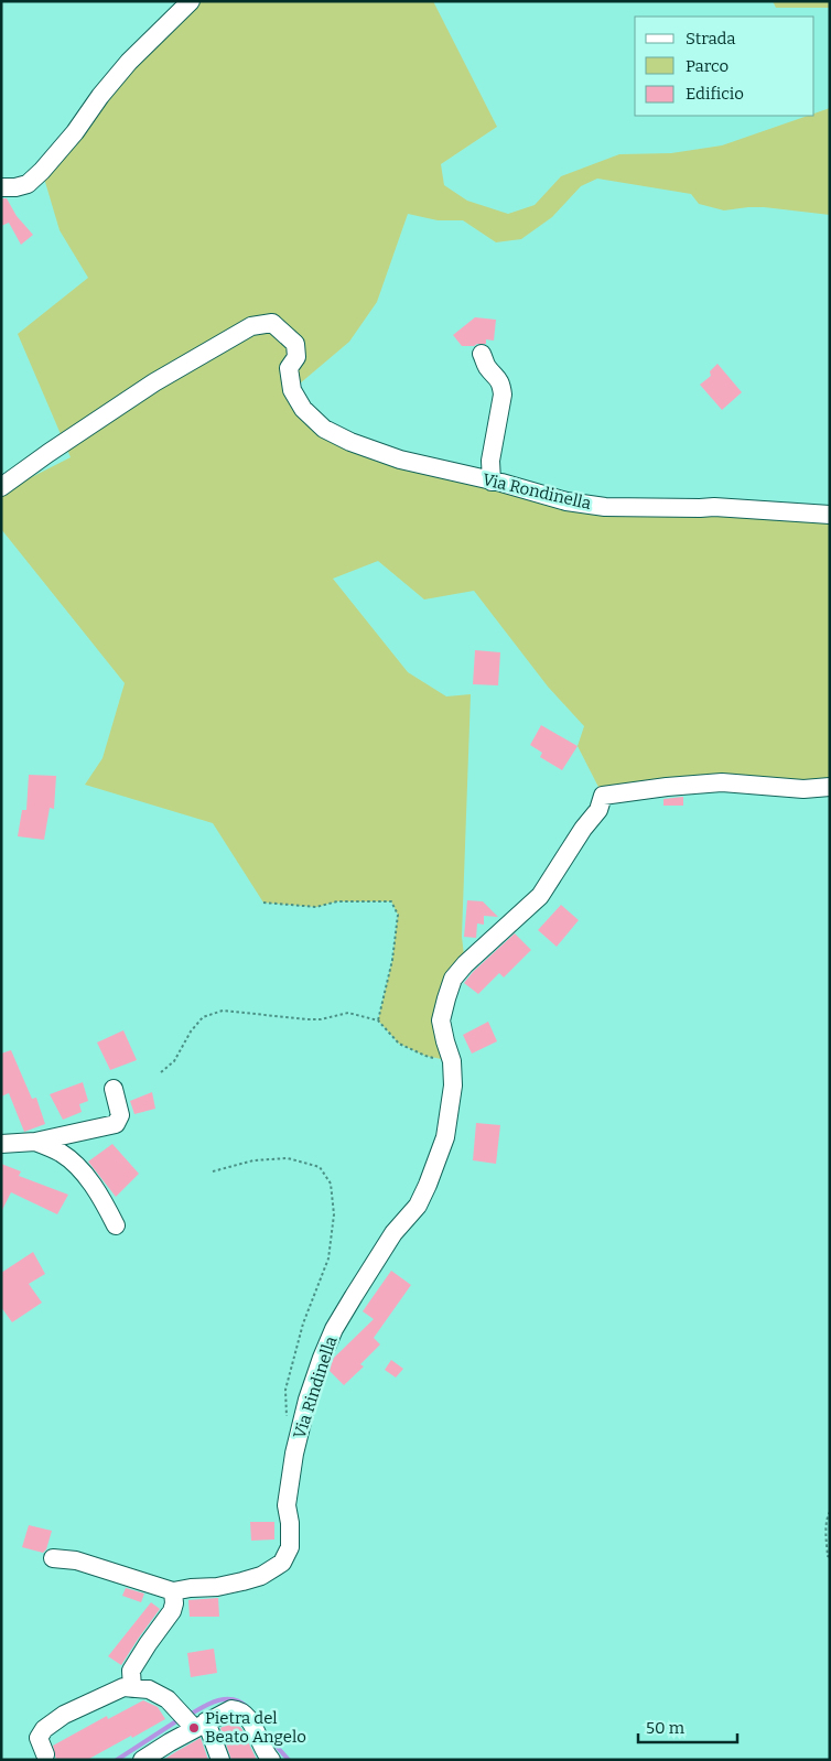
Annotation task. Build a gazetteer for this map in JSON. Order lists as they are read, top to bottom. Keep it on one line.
{"streets":{"street":["Via Rondinella","Via Rindinella"]},"places":["Pietra del Beato Angelo"],"legend":["Strada","Parco","Edificio"],"scale_bar":"50 m"}
